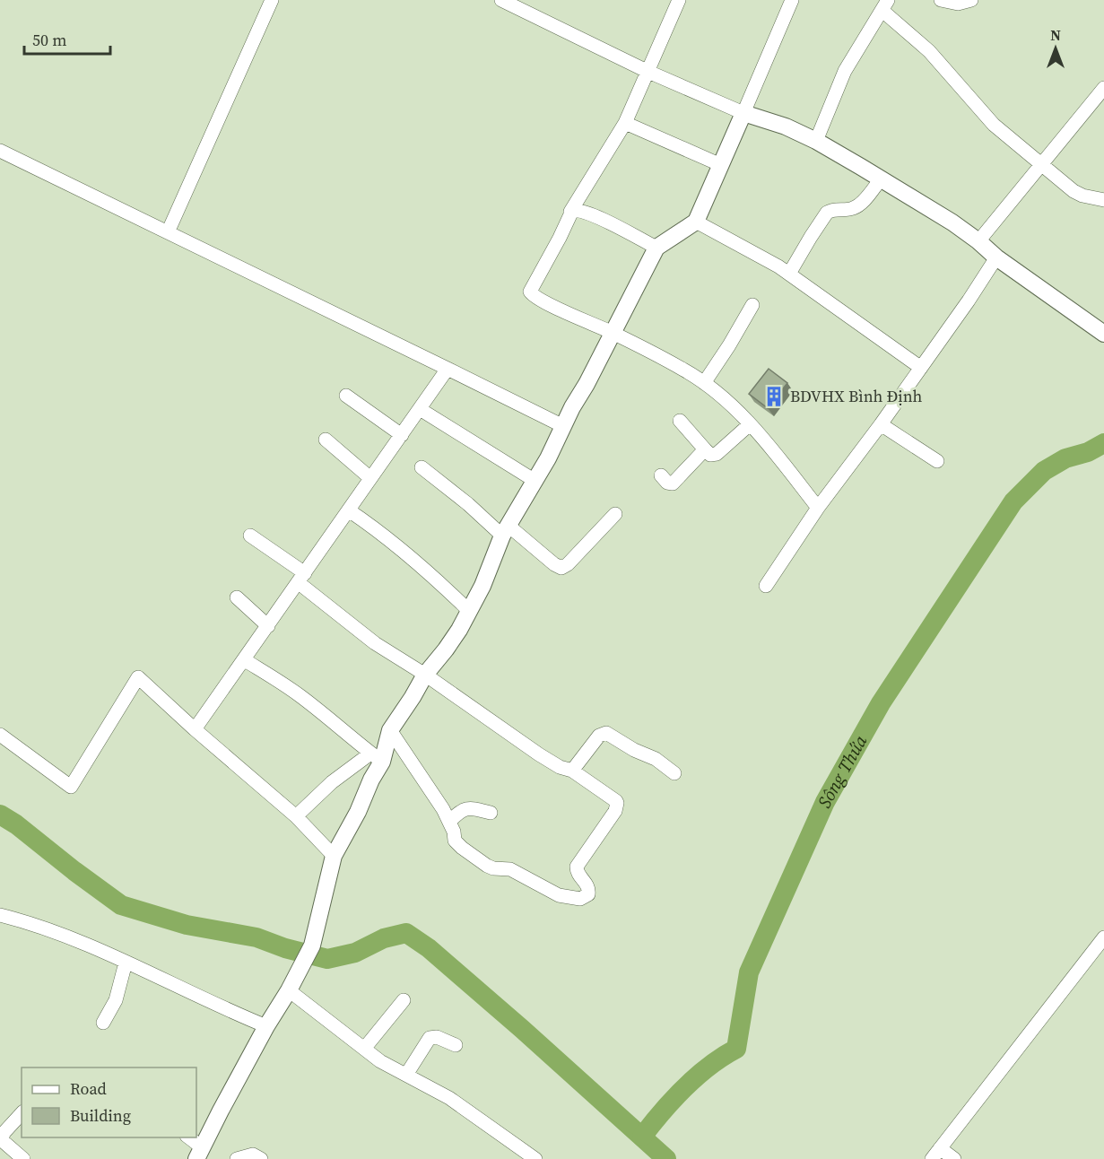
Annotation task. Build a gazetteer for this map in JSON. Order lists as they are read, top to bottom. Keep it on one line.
{"water":["Sông Thứa"],"places":{"building":["BDVHX Bình Định"]},"legend":["Road","Building"],"scale_bar":"50 m","north":"top"}
